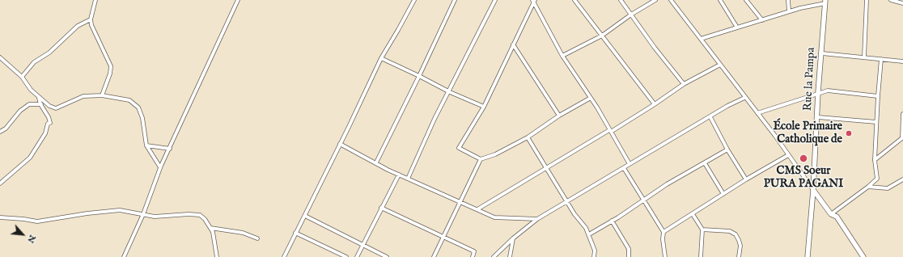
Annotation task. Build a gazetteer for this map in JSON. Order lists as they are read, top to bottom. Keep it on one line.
{"streets":{"street":["Rue la Pampa"]},"places":["École Primaire Catholique de","CMS Soeur PURA PAGANI"],"north":"bottom right"}
